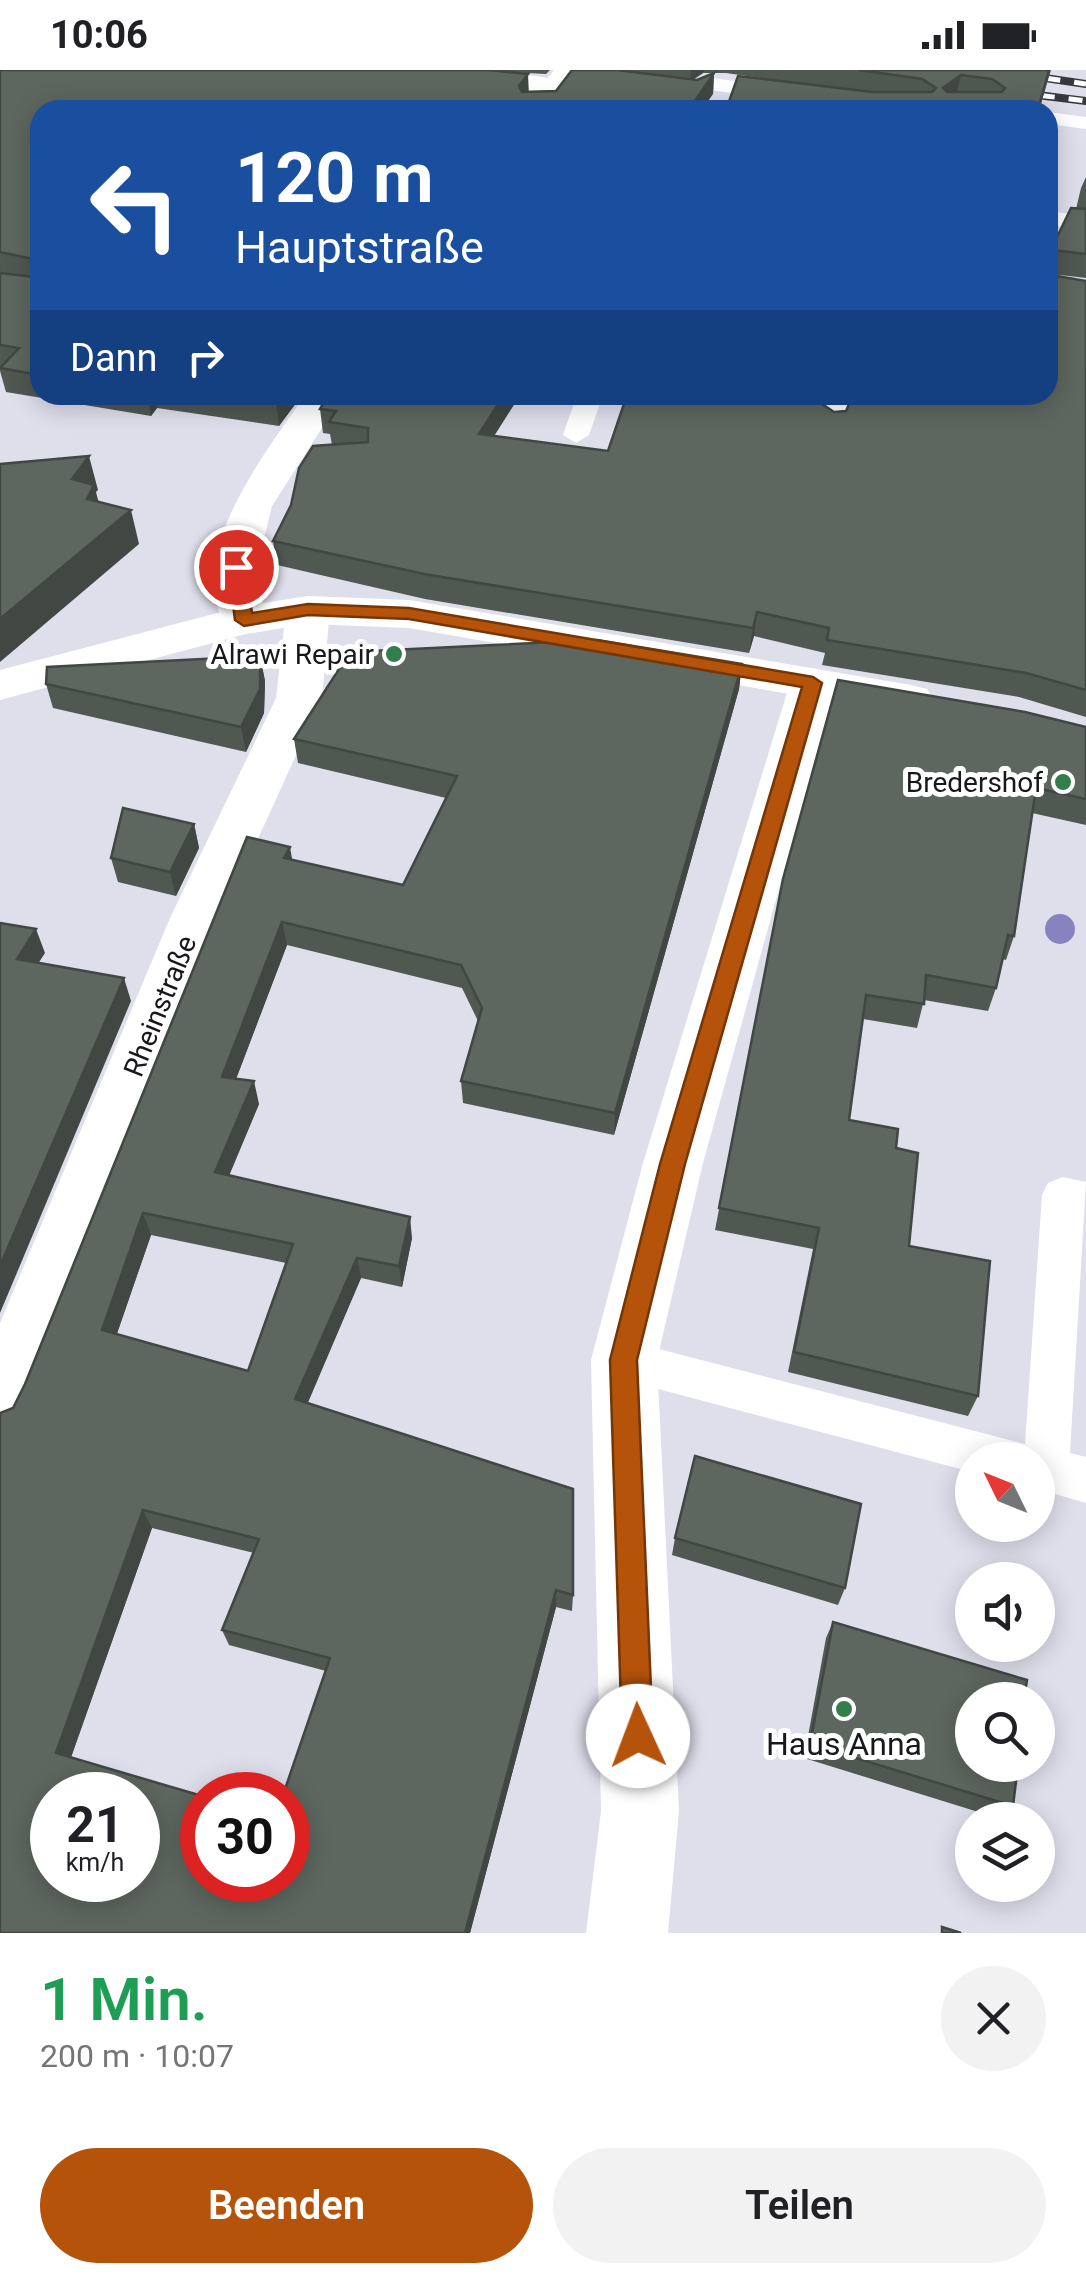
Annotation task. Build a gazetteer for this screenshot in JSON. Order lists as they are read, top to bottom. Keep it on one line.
{"streets":{"street":["Rheinstraße"]},"places":["Alrawi Repair","Bredershof","Haus Anna"],"north":"top left","page":{"status":"10:06","turn":["120 m","Hauptstraße"],"then":"Dann","speed":"21 km/h","limit":"30","heading":["1 Min.","200 m · 10:07"],"buttons":["Beenden","Teilen"]}}
